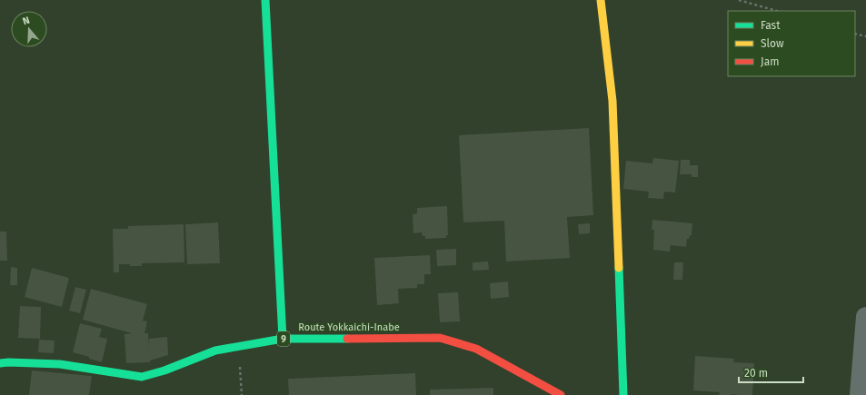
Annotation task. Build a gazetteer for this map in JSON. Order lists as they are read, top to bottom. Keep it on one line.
{"streets":{"street":["Route Yokkaichi-Inabe","9"]},"legend":["Fast","Slow","Jam"],"scale_bar":"20 m","north":"top"}
